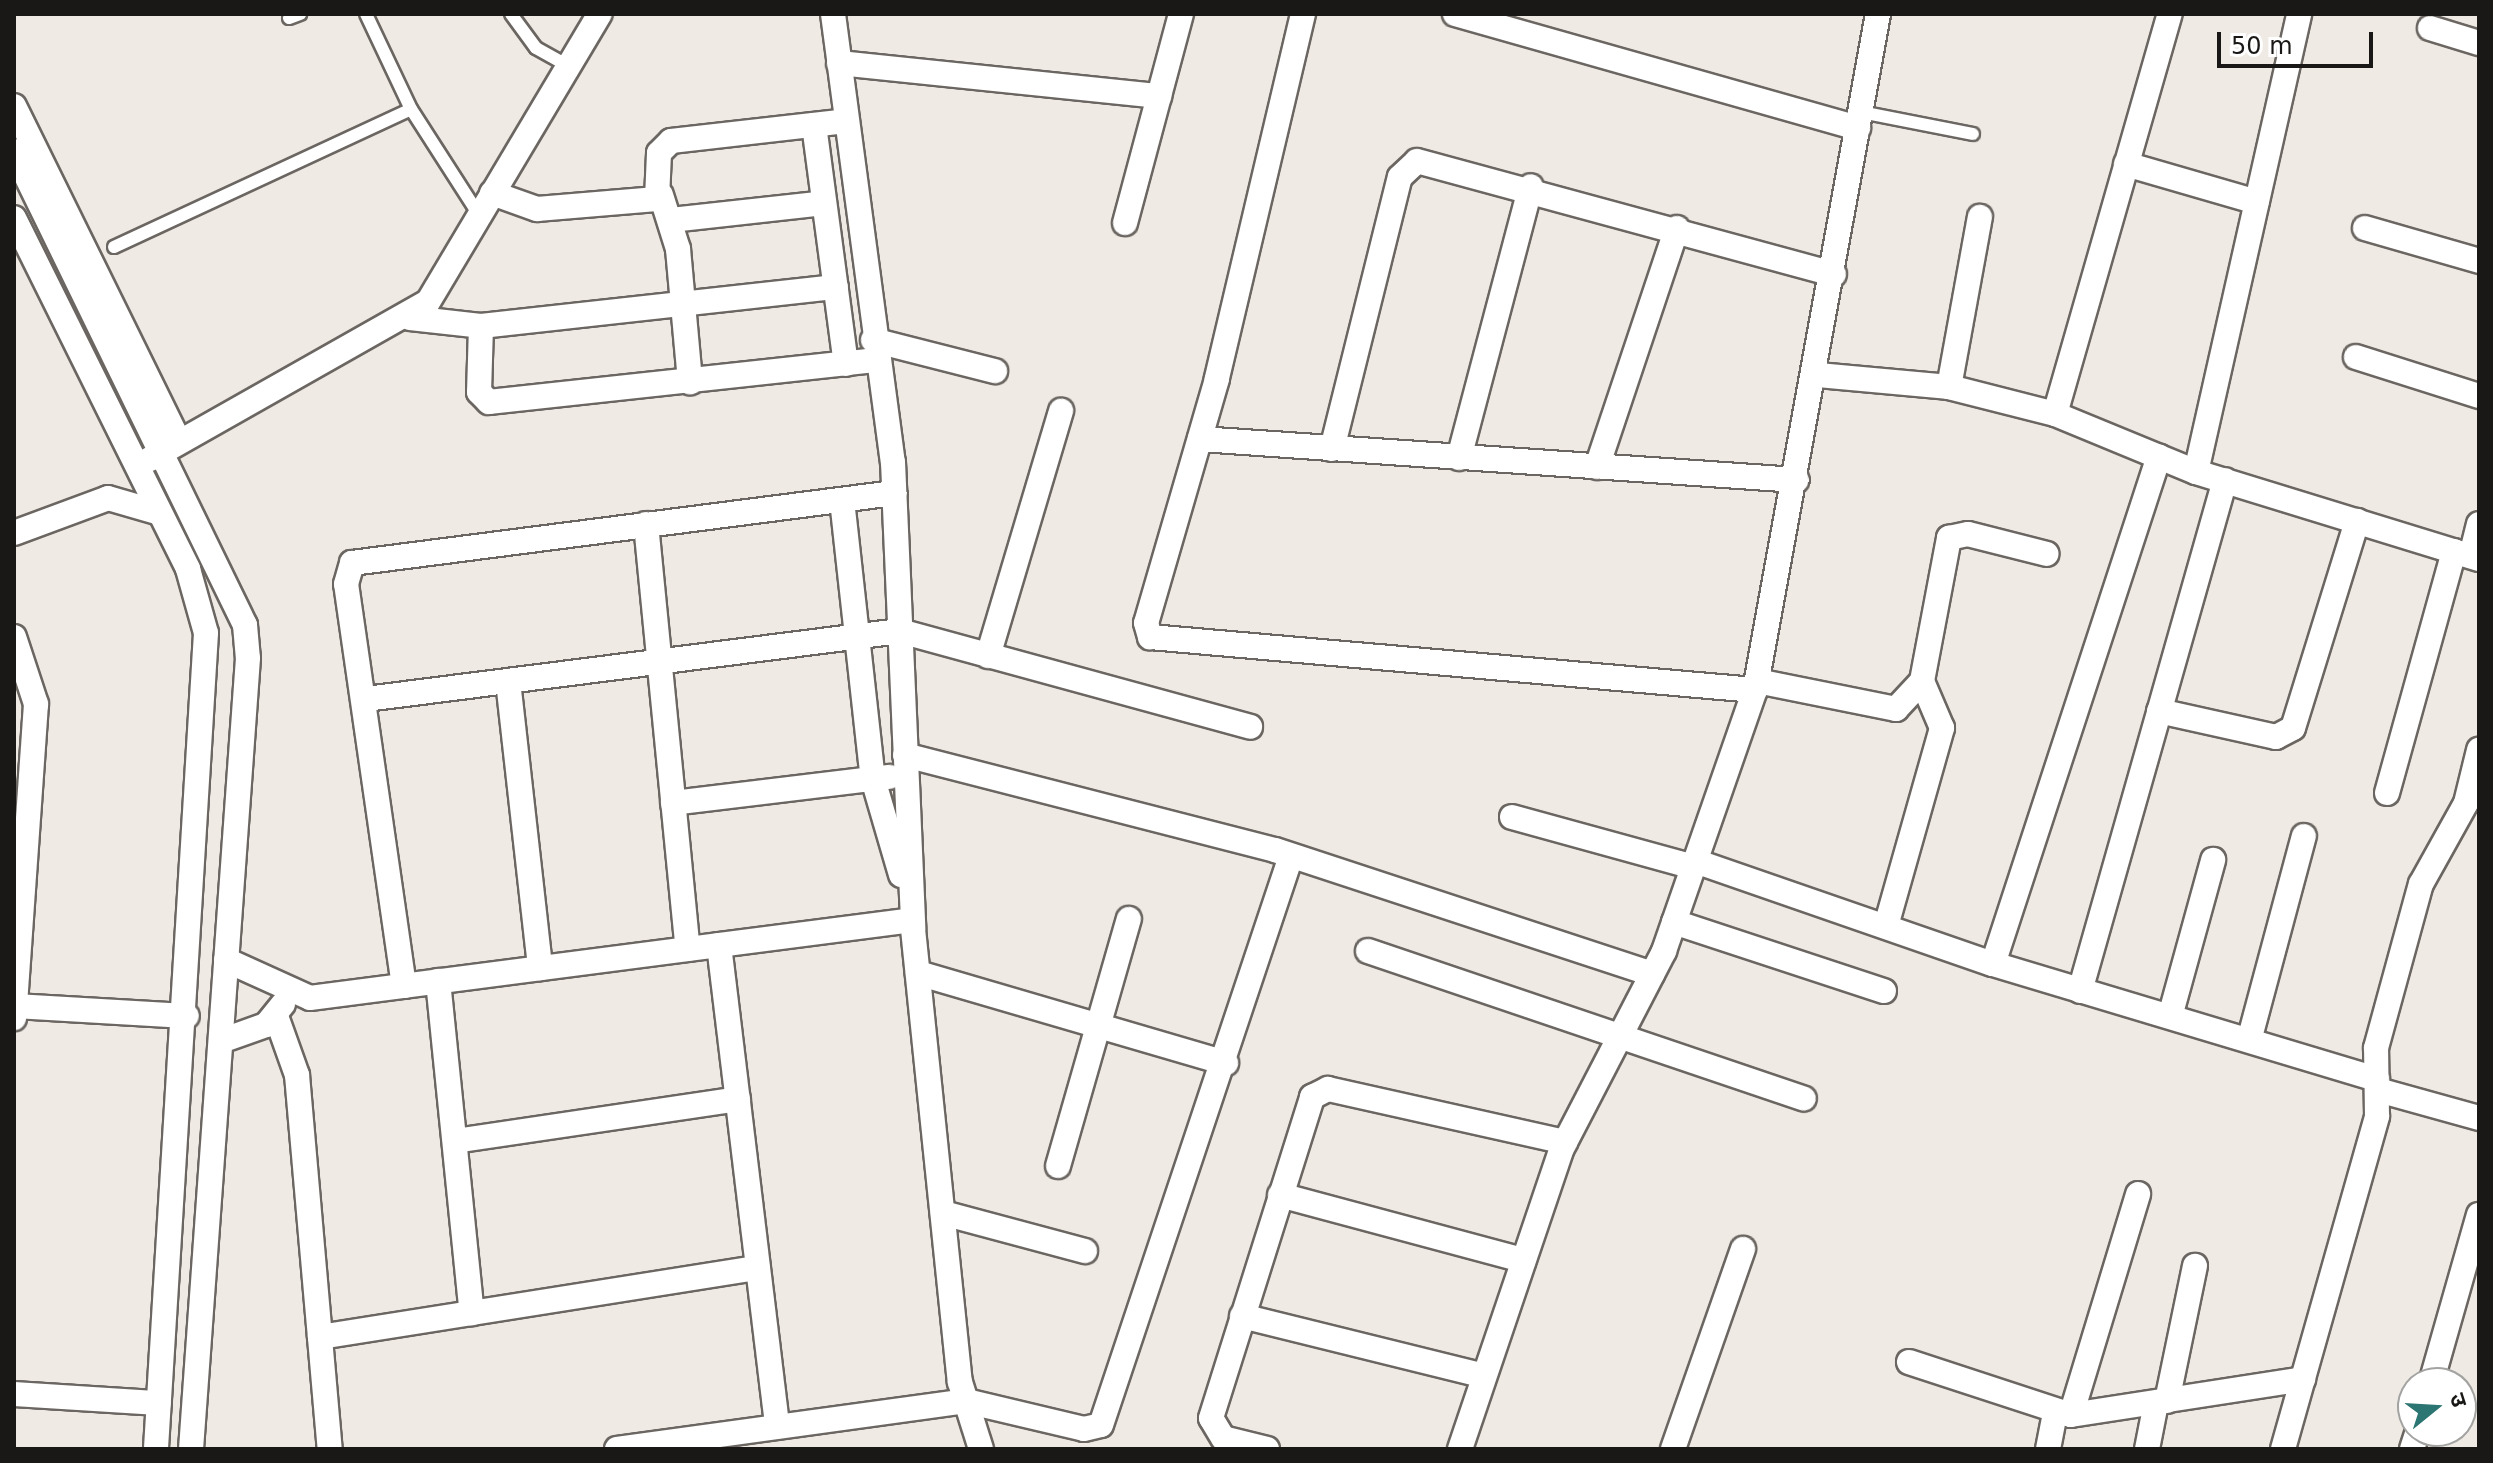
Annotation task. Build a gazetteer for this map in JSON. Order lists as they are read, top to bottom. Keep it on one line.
{"scale_bar":"50 m","north":"right"}
